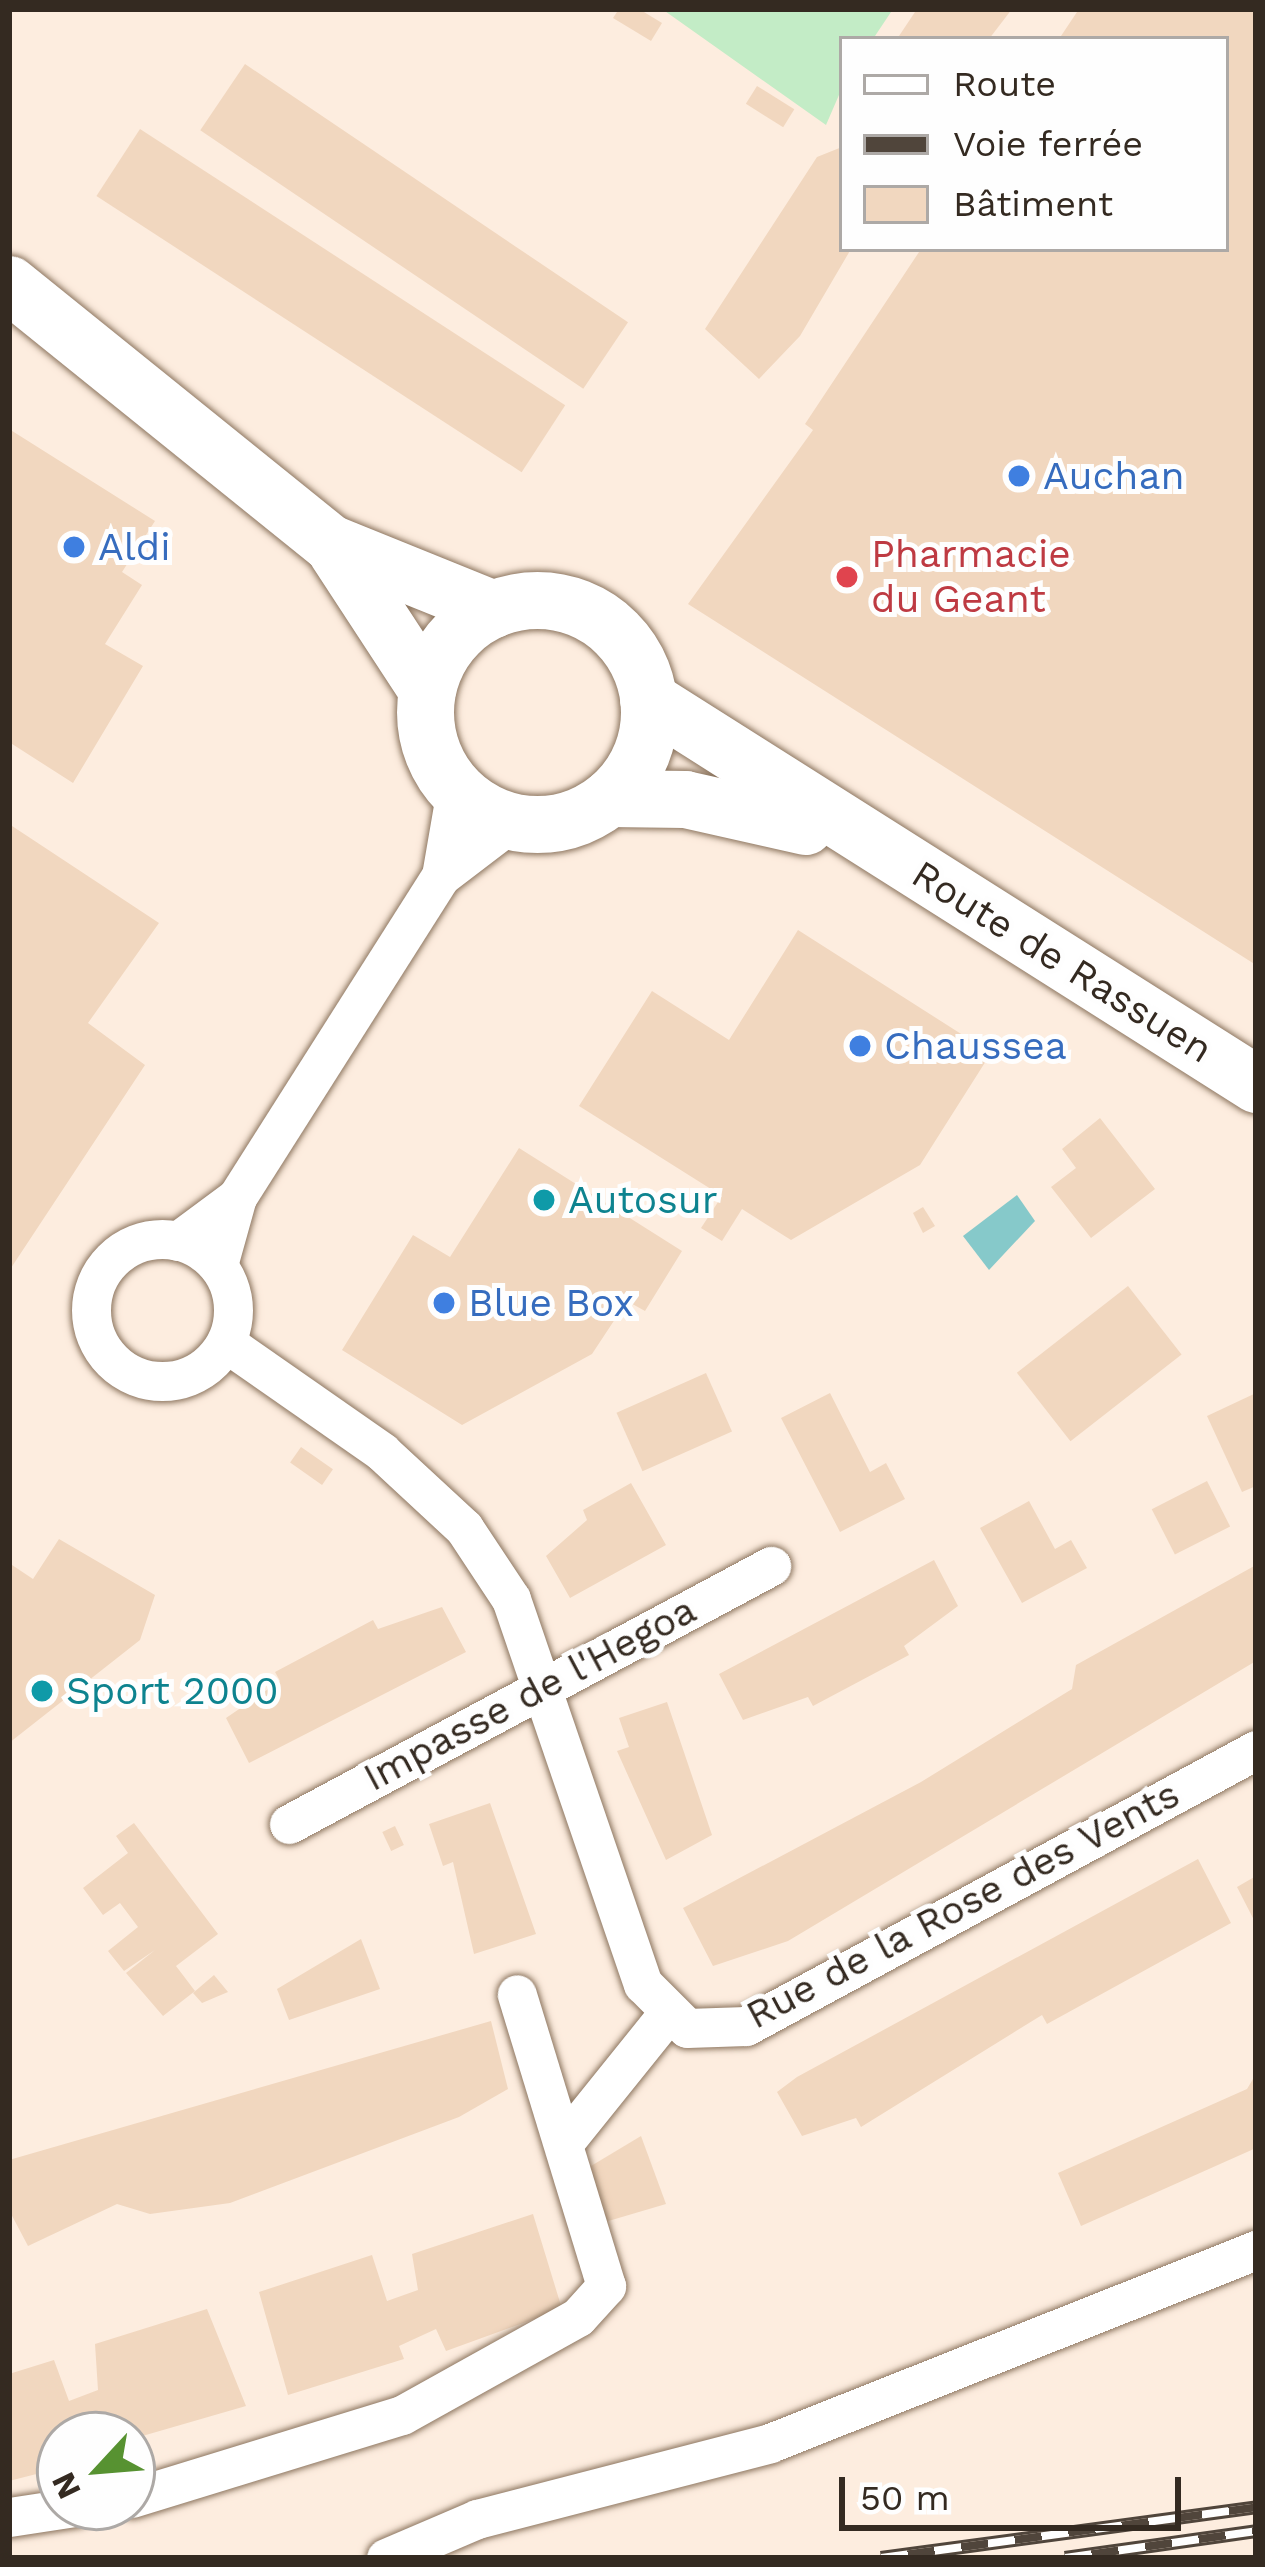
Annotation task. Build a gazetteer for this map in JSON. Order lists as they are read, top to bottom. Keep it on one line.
{"streets":{"main road":["Route de Rassuen"],"street":["Impasse de l'Hegoa","Rue de la Rose des Vents"]},"places":["Auchan","Aldi","Pharmacie du Geant","Chaussea","Autosur","Blue Box","Sport 2000"],"legend":["Route","Voie ferrée","Bâtiment"],"scale_bar":"50 m","north":"bottom left"}
